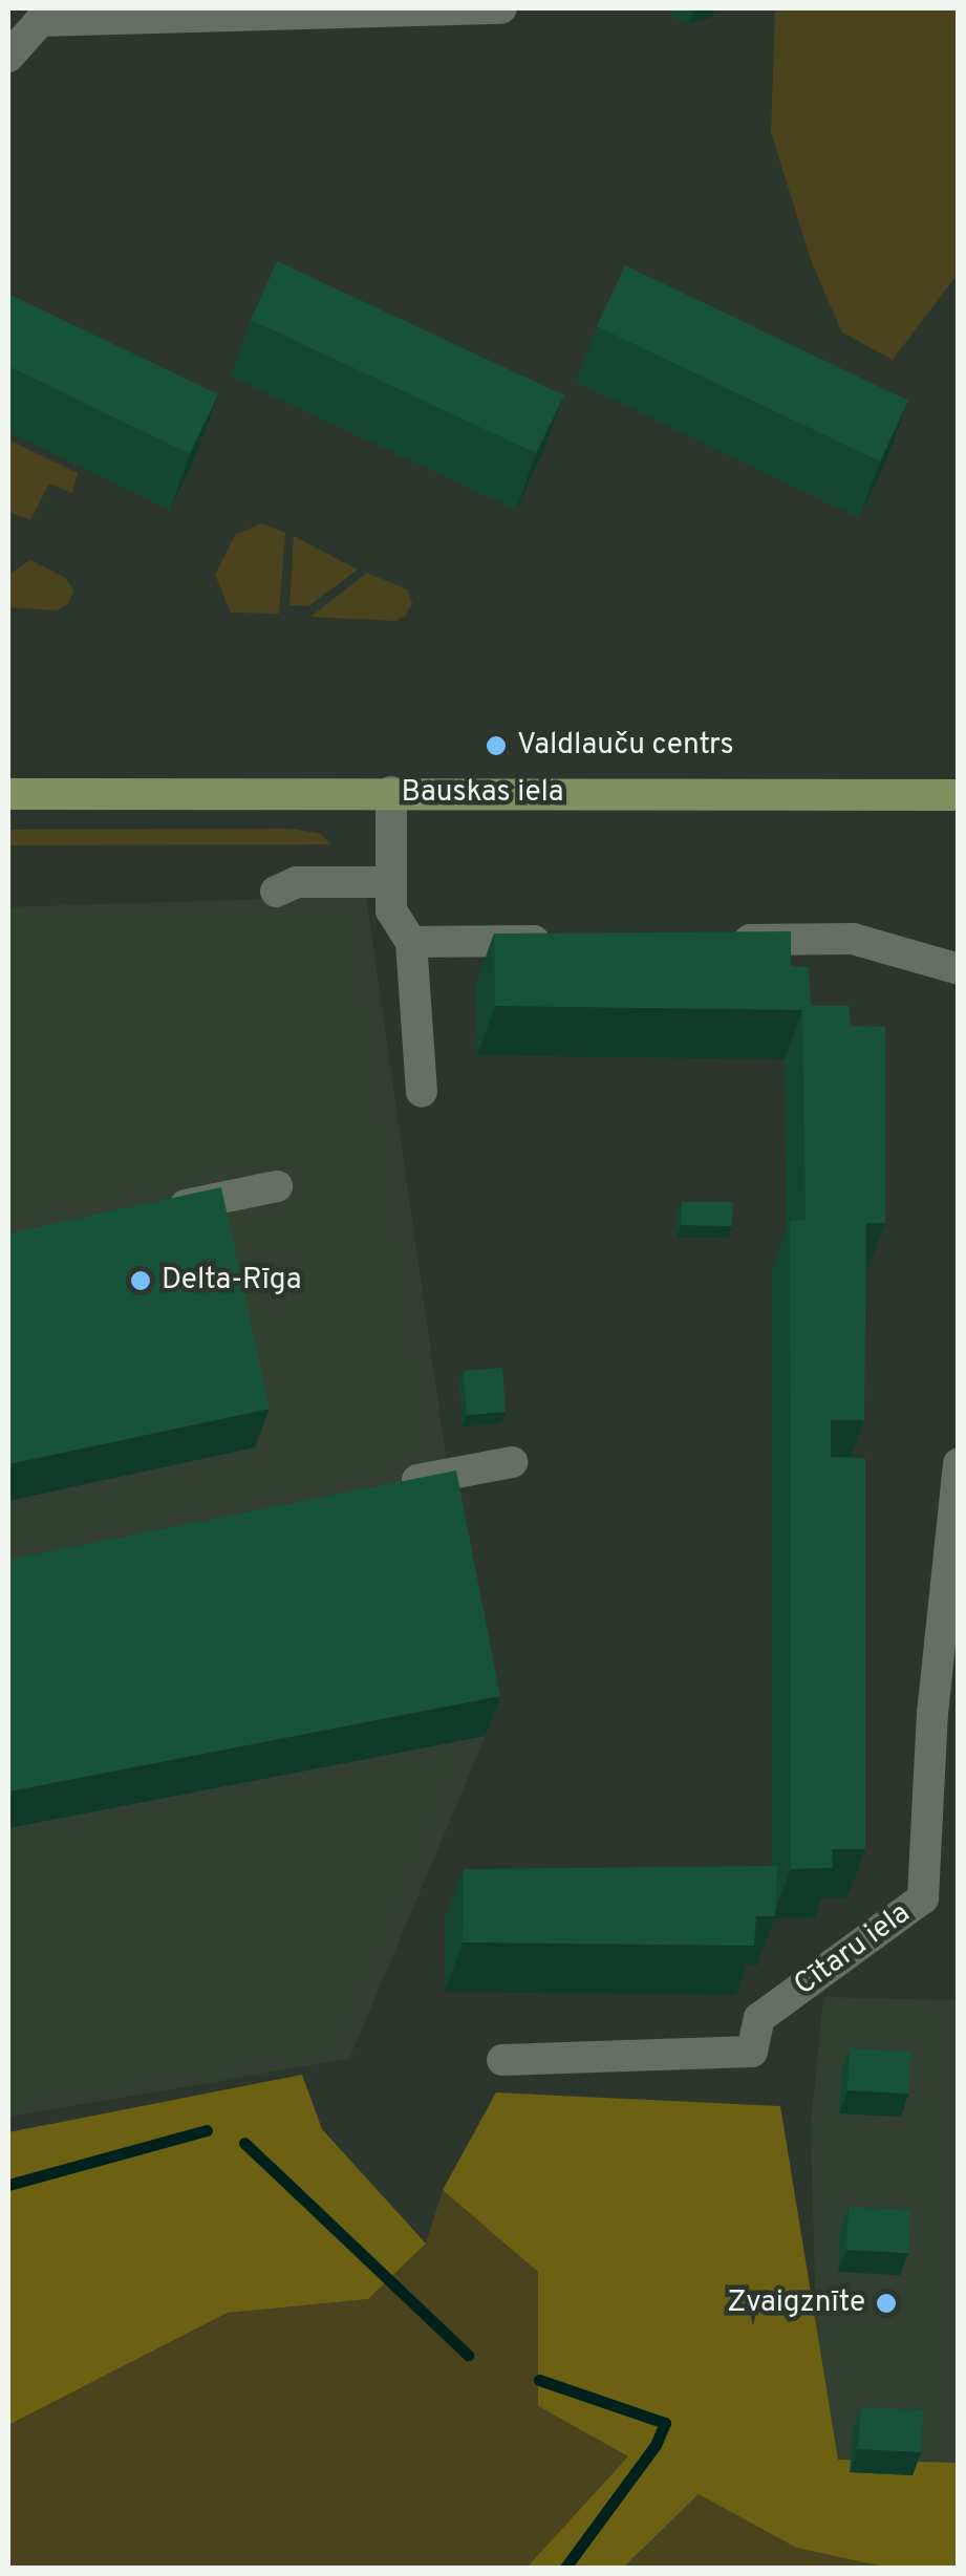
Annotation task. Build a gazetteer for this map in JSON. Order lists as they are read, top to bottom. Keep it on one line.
{"streets":{"main road":["Bauskas iela"],"street":["Cītaru iela"]},"places":["Valdlauču centrs","Delta-Rīga","Zvaigznīte"]}
